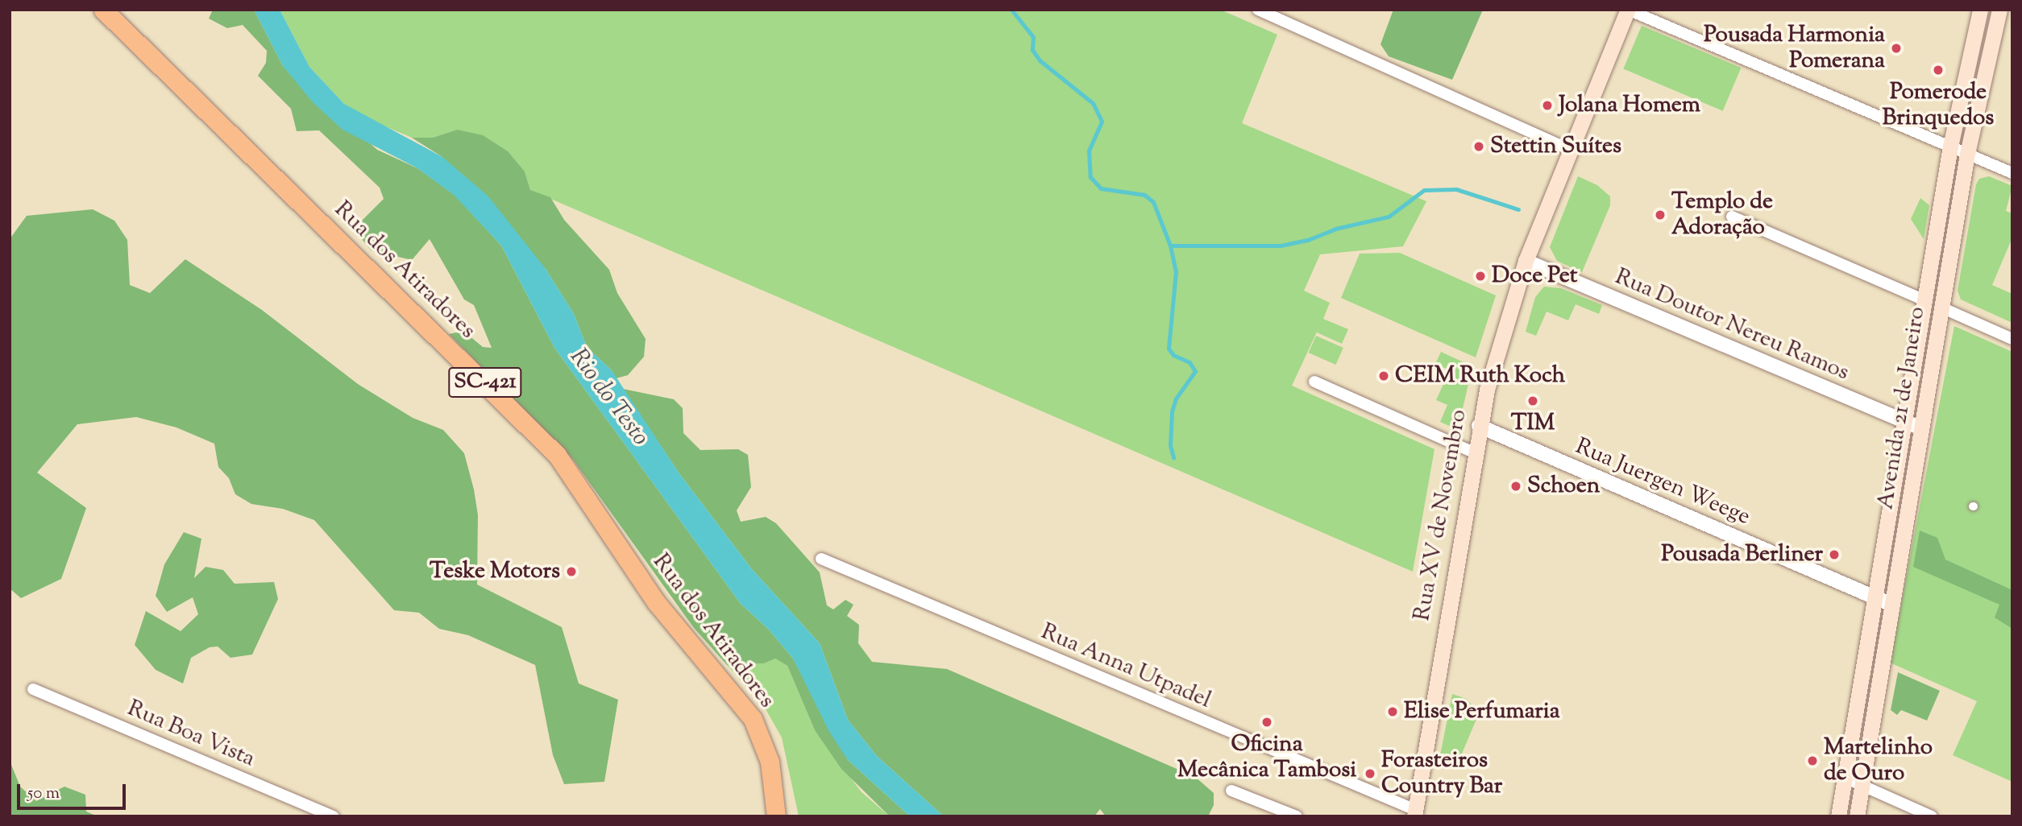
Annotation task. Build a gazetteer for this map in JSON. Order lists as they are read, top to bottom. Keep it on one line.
{"streets":{"main road":["Rua dos Atiradores","SC-421","Avenida 21 de Janeiro","Rua XV de Novembro"],"street":["Rua Doutor Nereu Ramos","Rua Juergen Weege","Rua Anna Utpadel","Rua Boa Vista"]},"crossings":[["Rua Doutor Nereu Ramos","Avenida 21 de Janeiro"],["Rua Doutor Nereu Ramos","Rua XV de Novembro"],["Avenida 21 de Janeiro","Rua Juergen Weege"],["Rua Juergen Weege","Rua XV de Novembro"],["Rua XV de Novembro","Rua Anna Utpadel"]],"water":["Rio do Testo"],"places":["Pousada Harmonia Pomerana","Pomerode Brinquedos","Jolana Homem","Stettin Suítes","Templo de Adoração","Doce Pet","CEIM Ruth Koch","TIM","Schoen","Pousada Berliner","Teske Motors","Elise Perfumaria","Oficina Mecânica Tambosi","Martelinho de Ouro","Forasteiros Country Bar"],"scale_bar":"50 m"}
